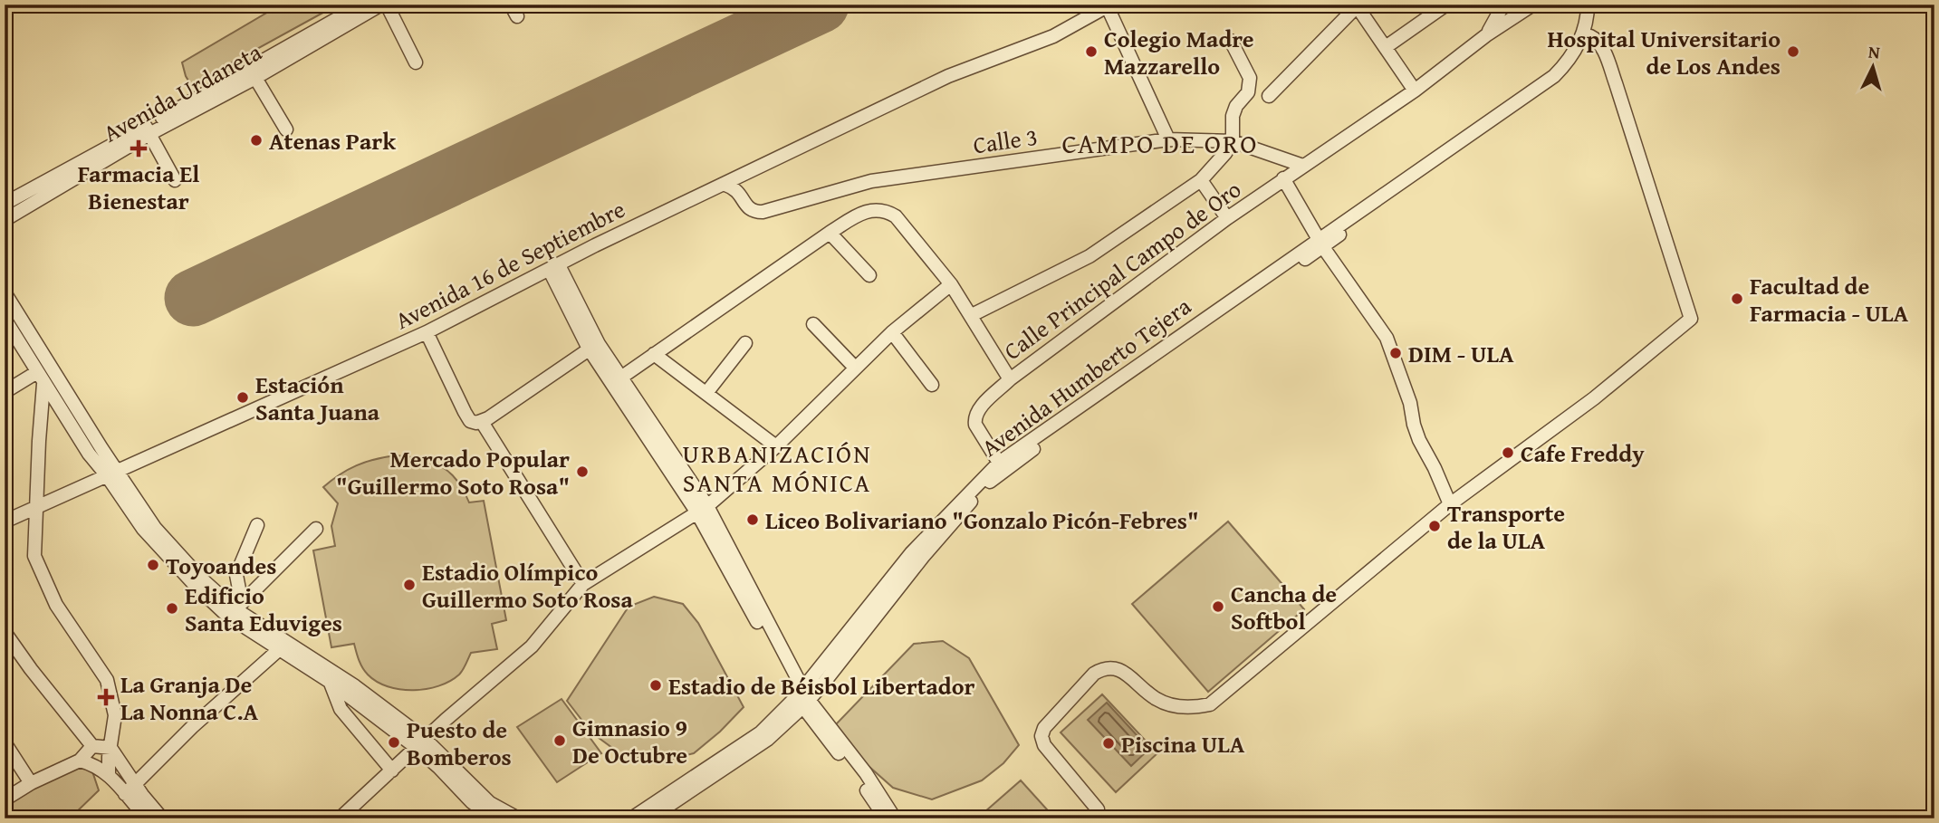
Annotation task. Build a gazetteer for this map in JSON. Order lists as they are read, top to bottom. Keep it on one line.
{"streets":{"street":["Avenida Urdaneta","Calle 3","Avenida 16 de Septiembre","Calle Principal Campo de Oro","Avenida Humberto Tejera"]},"crossings":[["Calle 3","Avenida 16 de Septiembre"],["Calle 3","Calle Principal Campo de Oro"],["Calle Principal Campo de Oro","Avenida Humberto Tejera"]],"districts":["CAMPO DE ORO","URBANIZACIÓN SANTA MÓNICA"],"places":{"other":["Colegio Madre Mazzarello","Hospital Universitario de Los Andes","Atenas Park","Facultad de Farmacia - ULA","DIM - ULA","Estación Santa Juana","Cafe Freddy","Mercado Popular \"Guillermo Soto Rosa\"","Liceo Bolivariano \"Gonzalo Picón-Febres\"","Transporte de la ULA","Toyoandes","Estadio Olímpico Guillermo Soto Rosa","Cancha de Softbol","Edificio Santa Eduviges","Estadio de Béisbol Libertador","Gimnasio 9 De Octubre","Puesto de Bomberos","Piscina ULA"],"health":["Farmacia El Bienestar","La Granja De La Nonna C.A"]},"north":"top"}
